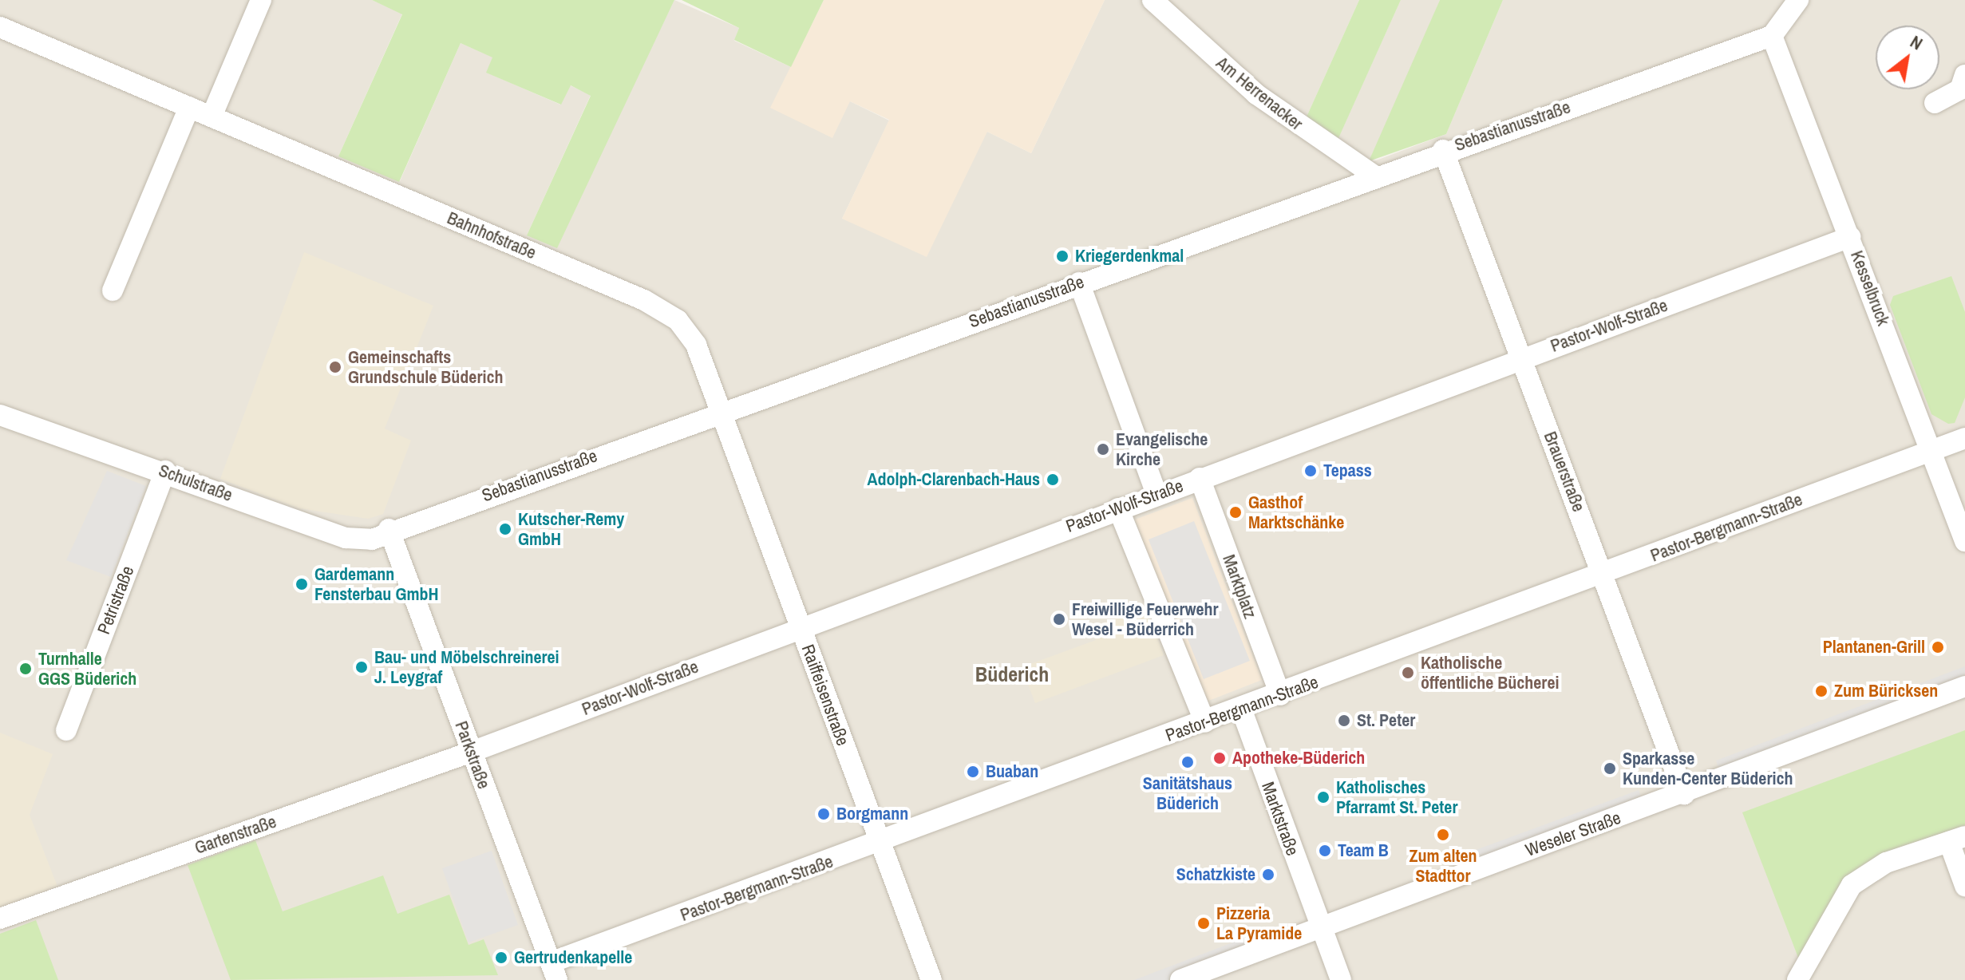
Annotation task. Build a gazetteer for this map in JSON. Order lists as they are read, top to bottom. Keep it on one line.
{"streets":{"street":["Am Herrenacker","Sebastianusstraße","Bahnhofstraße","Kesselbruck","Pastor-Wolf-Straße","Brauerstraße","Schulstraße","Pastor-Bergmann-Straße","Marktplatz","Petristraße","Raiffeisenstraße","Parkstraße","Marktstraße","Weseler Straße","Gartenstraße"]},"crossings":[["Am Herrenacker","Sebastianusstraße"],["Sebastianusstraße","Bahnhofstraße"],["Sebastianusstraße","Kesselbruck"],["Sebastianusstraße","Brauerstraße"],["Sebastianusstraße","Schulstraße"],["Sebastianusstraße","Raiffeisenstraße"],["Sebastianusstraße","Parkstraße"],["Bahnhofstraße","Raiffeisenstraße"],["Kesselbruck","Pastor-Wolf-Straße"],["Kesselbruck","Pastor-Bergmann-Straße"],["Pastor-Wolf-Straße","Brauerstraße"],["Pastor-Wolf-Straße","Marktplatz"],["Pastor-Wolf-Straße","Raiffeisenstraße"],["Pastor-Wolf-Straße","Parkstraße"],["Pastor-Wolf-Straße","Gartenstraße"],["Brauerstraße","Pastor-Bergmann-Straße"],["Brauerstraße","Weseler Straße"],["Schulstraße","Petristraße"],["Schulstraße","Parkstraße"],["Pastor-Bergmann-Straße","Marktplatz"],["Pastor-Bergmann-Straße","Raiffeisenstraße"],["Pastor-Bergmann-Straße","Parkstraße"],["Pastor-Bergmann-Straße","Marktstraße"],["Parkstraße","Gartenstraße"],["Marktstraße","Weseler Straße"]],"districts":["Büderich"],"places":["Kriegerdenkmal","Gemeinschafts Grundschule Büderich","Evangelische Kirche","Tepass","Adolph-Clarenbach-Haus","Gasthof Marktschänke","Kutscher-Remy GmbH","Gardemann Fensterbau GmbH","Freiwillige Feuerwehr Wesel - Büderrich","Plantanen-Grill","Bau- und Möbelschreinerei J. Leygraf","Turnhalle GGS Büderich","Katholische öffentliche Bücherei","Zum Büricksen","St. Peter","Apotheke-Büderich","Sanitätshaus Büderich","Sparkasse Kunden-Center Büderich","Buaban","Katholisches Pfarramt St. Peter","Borgmann","Zum alten Stadttor","Team B","Schatzkiste","Pizzeria La Pyramide","Gertrudenkapelle"],"north":"top right"}
